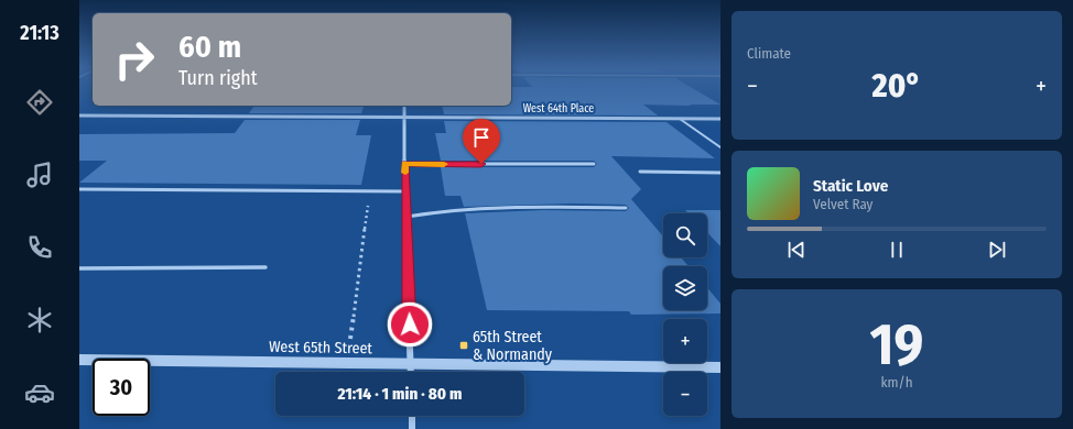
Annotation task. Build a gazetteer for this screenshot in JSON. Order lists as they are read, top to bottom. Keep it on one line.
{"streets":{"street":["West 64th Place","West 65th Street"]},"places":{"transit":["65th Street & Normandy"]},"page":{"tabs":"21:13","tile":["Climate",["19","km/h"]],"turn":["60 m","Turn right"],"heat":["−","20°","+"],"song":["Static Love","Velvet Ray"],"map_buttons":["+","−"],"limit":"30","trip":"21:14 · 1 min · 80 m"}}
